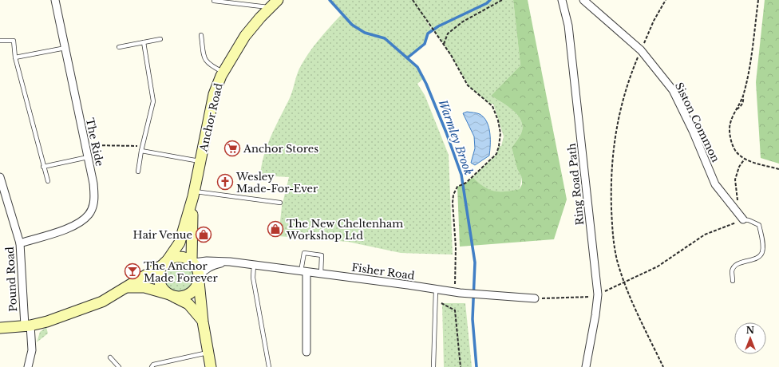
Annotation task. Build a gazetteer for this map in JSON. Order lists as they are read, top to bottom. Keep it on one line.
{"streets":{"street":["Anchor Road","Siston Common","The Ride","Ring Road Path","Fisher Road","Pound Road"]},"crossings":[["Anchor Road","Fisher Road"],["The Ride","Pound Road"]],"water":["Warmley Brook"],"places":{"supermarket":["Anchor Stores"],"church":["Wesley Made-For-Ever"],"shop":["The New Cheltenham Workshop Ltd","Hair Venue"],"bar":["The Anchor Made Forever"]},"north":"top"}
